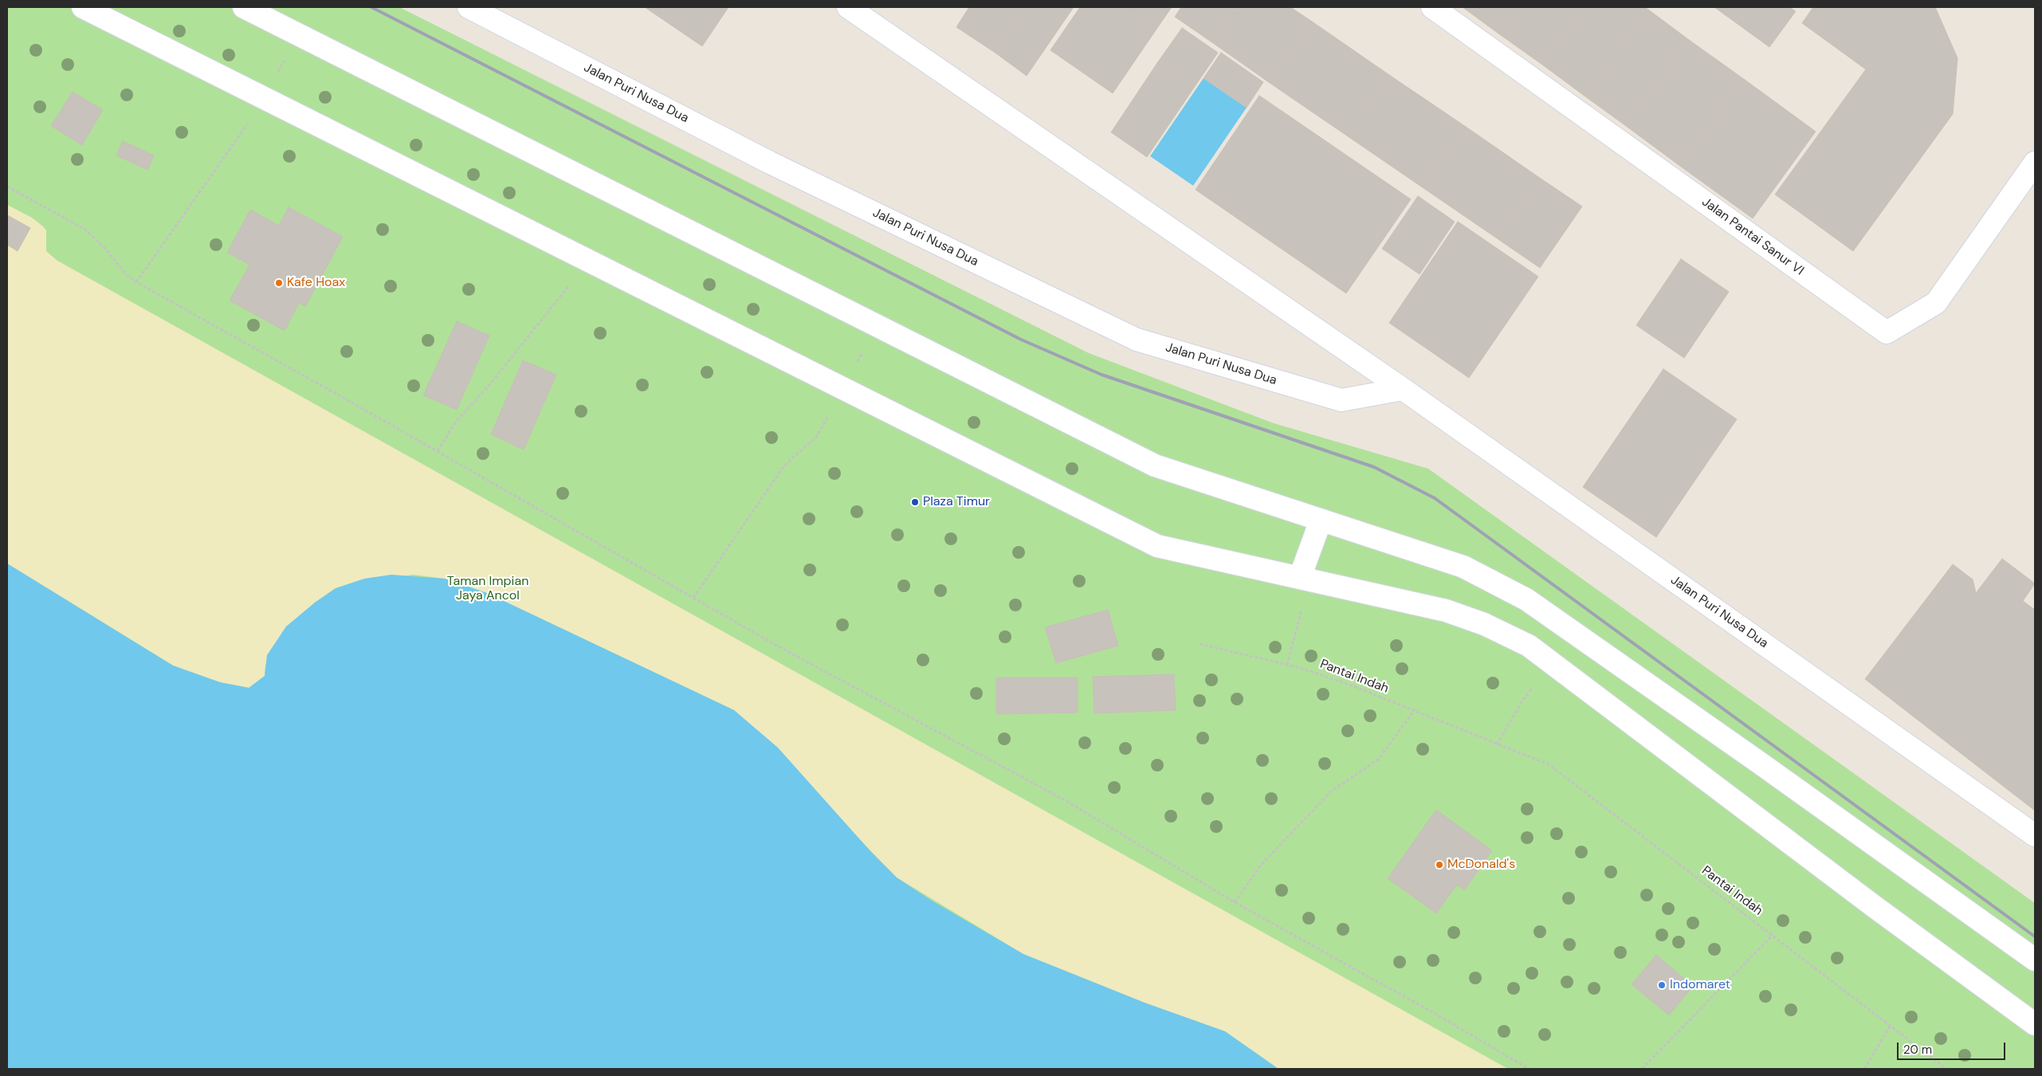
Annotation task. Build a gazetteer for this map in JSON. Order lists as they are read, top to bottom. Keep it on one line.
{"streets":{"street":["Jalan Puri Nusa Dua","Jalan Pantai Sanur VI"],"path":["Pantai Indah"]},"parks":["Taman Impian Jaya Ancol"],"places":["Kafe Hoax","Plaza Timur","McDonald's","Indomaret"],"scale_bar":"20 m"}
